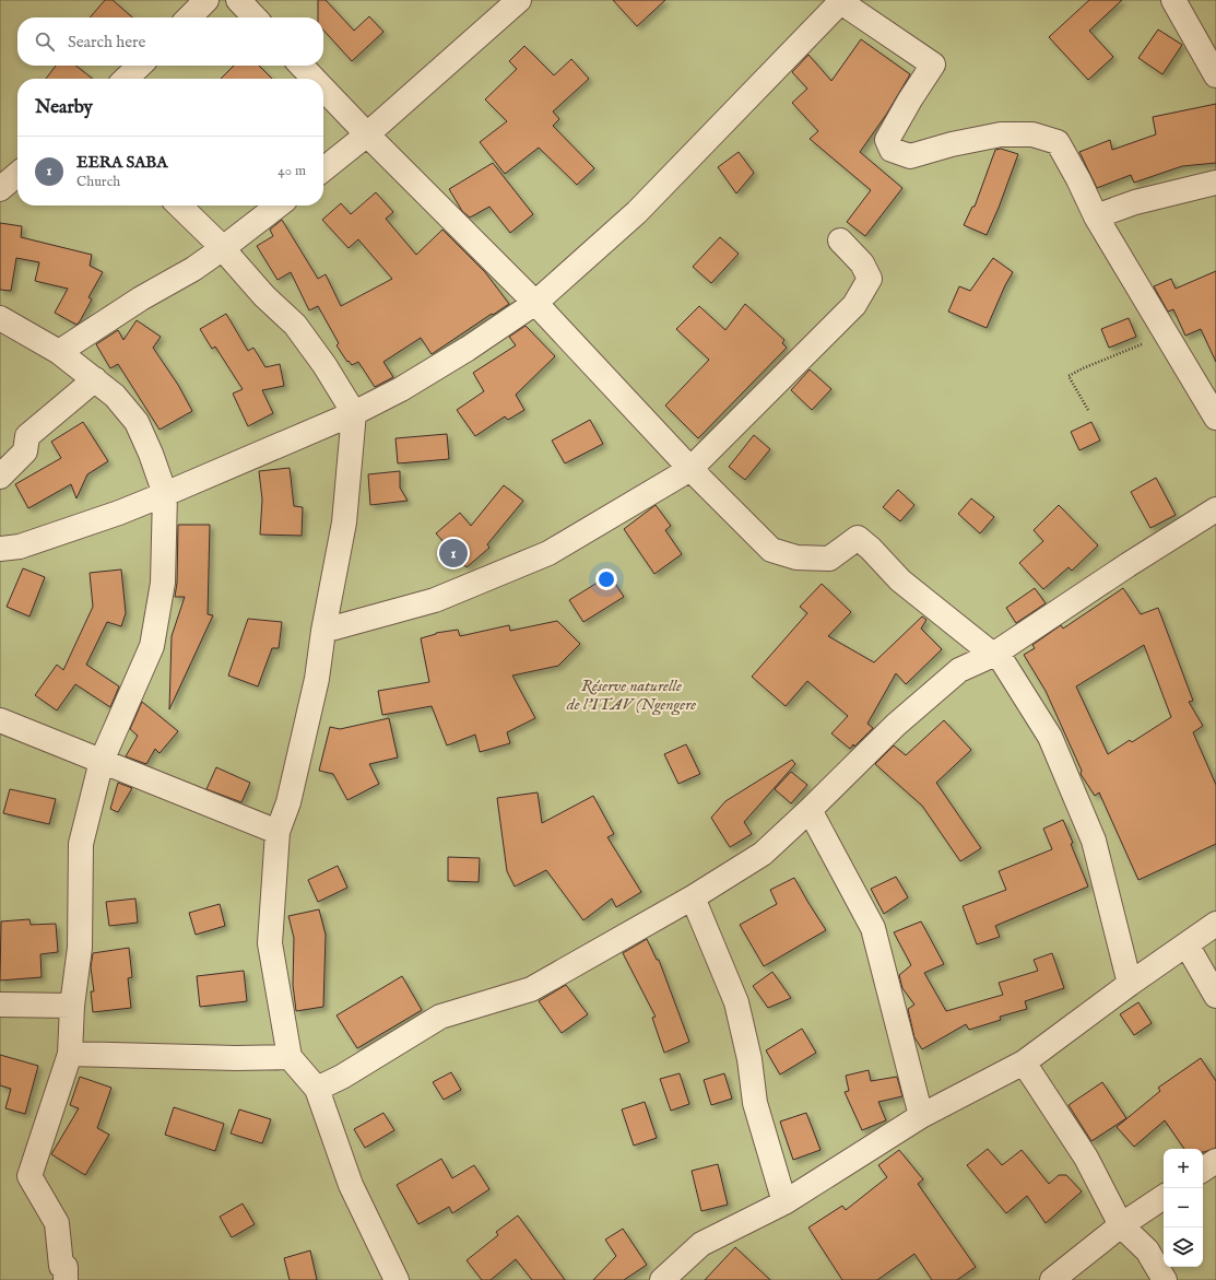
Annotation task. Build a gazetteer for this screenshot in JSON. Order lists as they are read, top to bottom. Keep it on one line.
{"parks":["Réserve naturelle de l'ITAV (Ngengere"],"page":{"search":"Search here","heading":"Nearby","list":[{"mark":"1","name":"EERA SABA","note":"Church","value":"40 m"}],"pins":"1","map_buttons":["+","−"]}}
